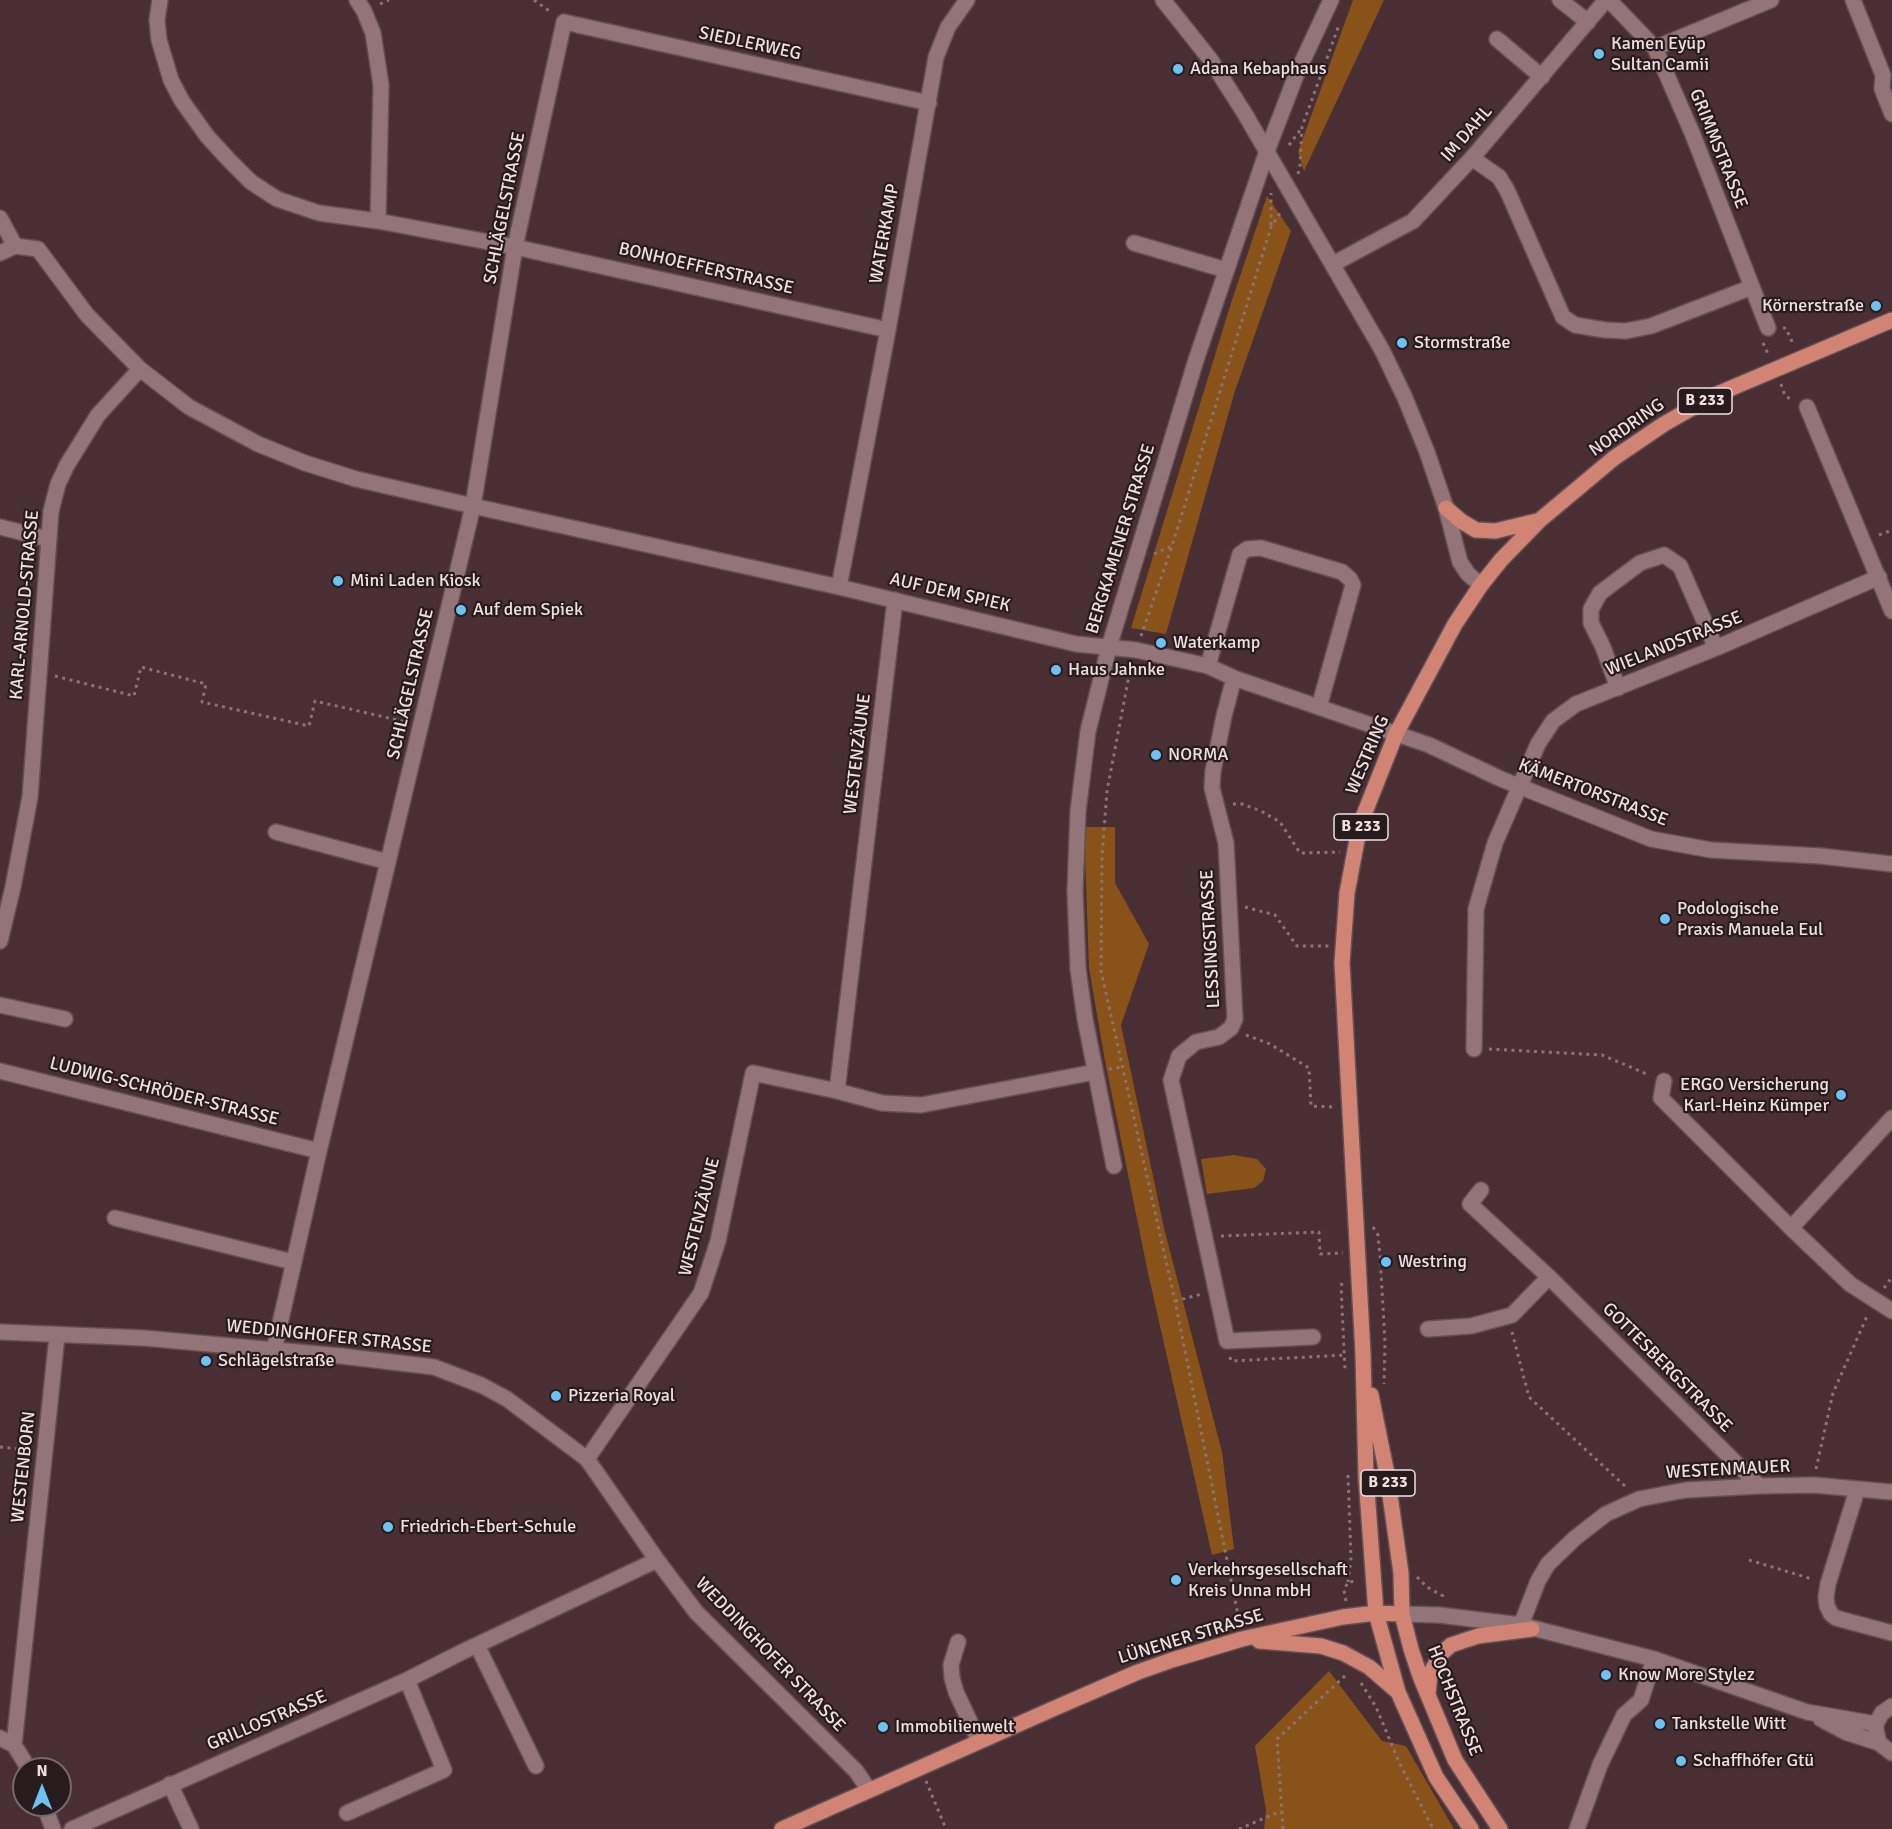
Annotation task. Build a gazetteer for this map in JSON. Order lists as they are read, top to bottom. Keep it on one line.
{"streets":{"main road":["B 233","NORDRING","WESTRING","LÜNENER STRASSE","HOCHSTRASSE"],"street":["SIEDLERWEG","IM DAHL","GRIMMSTRASSE","SCHLÄGELSTRASSE","WATERKAMP","BONHOEFFERSTRASSE","BERGKAMENER STRASSE","AUF DEM SPIEK","KARL-ARNOLD-STRASSE","WIELANDSTRASSE","WESTENZÄUNE","KÄMERTORSTRASSE","LESSINGSTRASSE","LUDWIG-SCHRÖDER-STRASSE","WEDDINGHOFER STRASSE","GOTTESBERGSTRASSE","WESTENBORN","WESTENMAUER","GRILLOSTRASSE"]},"crossings":[["SIEDLERWEG","SCHLÄGELSTRASSE"],["SIEDLERWEG","WATERKAMP"],["IM DAHL","GRIMMSTRASSE"],["SCHLÄGELSTRASSE","BONHOEFFERSTRASSE"],["SCHLÄGELSTRASSE","AUF DEM SPIEK"],["SCHLÄGELSTRASSE","LUDWIG-SCHRÖDER-STRASSE"],["SCHLÄGELSTRASSE","WEDDINGHOFER STRASSE"],["WATERKAMP","BONHOEFFERSTRASSE"],["WATERKAMP","AUF DEM SPIEK"],["B 233","NORDRING"],["B 233","WESTRING"],["B 233","LÜNENER STRASSE"],["NORDRING","WESTRING"],["BERGKAMENER STRASSE","AUF DEM SPIEK"],["BERGKAMENER STRASSE","WESTENZÄUNE"],["AUF DEM SPIEK","KARL-ARNOLD-STRASSE"],["AUF DEM SPIEK","WESTENZÄUNE"],["AUF DEM SPIEK","WESTRING"],["AUF DEM SPIEK","KÄMERTORSTRASSE"],["AUF DEM SPIEK","LESSINGSTRASSE"],["WIELANDSTRASSE","KÄMERTORSTRASSE"],["WESTENZÄUNE","WEDDINGHOFER STRASSE"],["WESTRING","KÄMERTORSTRASSE"],["WESTRING","LÜNENER STRASSE"],["WESTRING","HOCHSTRASSE"],["WEDDINGHOFER STRASSE","WESTENBORN"],["WEDDINGHOFER STRASSE","LÜNENER STRASSE"],["WEDDINGHOFER STRASSE","GRILLOSTRASSE"],["GOTTESBERGSTRASSE","WESTENMAUER"],["WESTENMAUER","LÜNENER STRASSE"],["LÜNENER STRASSE","HOCHSTRASSE"]],"places":["Kamen Eyüp Sultan Camii","Adana Kebaphaus","Körnerstraße","Stormstraße","Mini Laden Kiosk","Auf dem Spiek","Waterkamp","Haus Jahnke","NORMA","Podologische Praxis Manuela Eul","ERGO Versicherung Karl-Heinz Kümper","Westring","Schlägelstraße","Pizzeria Royal","Friedrich-Ebert-Schule","Verkehrsgesellschaft Kreis Unna mbH","Know More Stylez","Tankstelle Witt","Immobilienwelt","Schaffhöfer Gtü"],"north":"top"}
